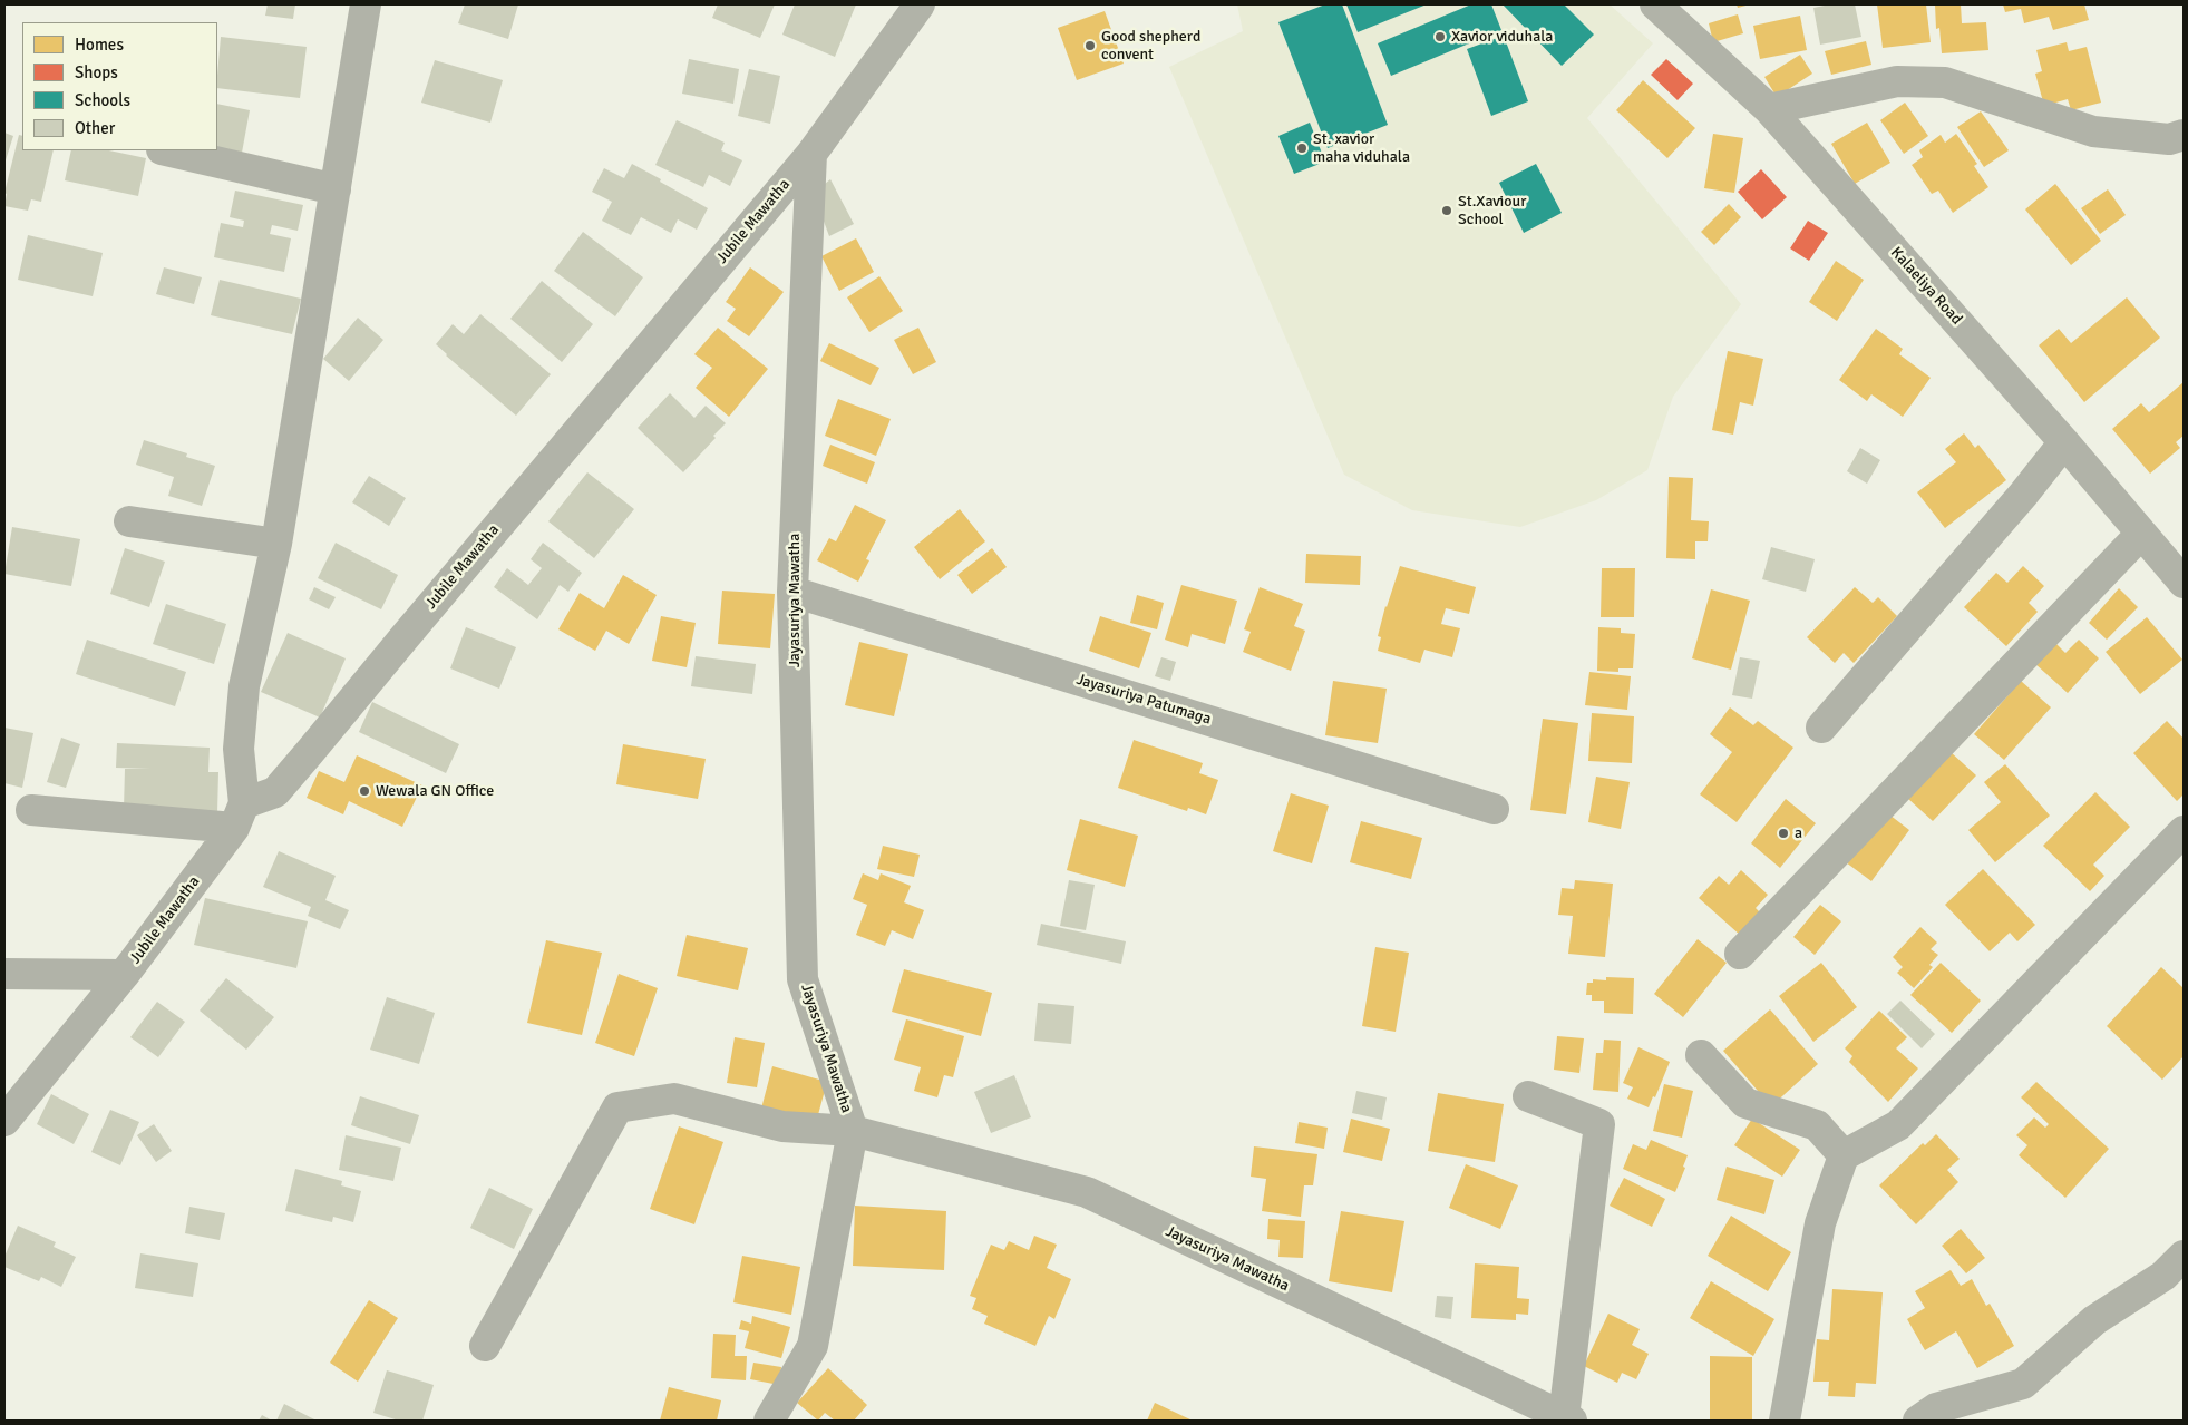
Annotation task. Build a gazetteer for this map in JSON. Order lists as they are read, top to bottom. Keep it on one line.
{"streets":{"street":["Jubile Mawatha","Kalaeliya Road","Jayasuriya Mawatha","Jayasuriya Patumaga"]},"crossings":[["Jubile Mawatha","Jayasuriya Mawatha"],["Jayasuriya Mawatha","Jayasuriya Patumaga"]],"places":["Xavior viduhala","Good shepherd convent","St. xavior maha viduhala","St.Xaviour School","Wewala GN Office","a"],"legend":["Homes","Shops","Schools","Other"]}
